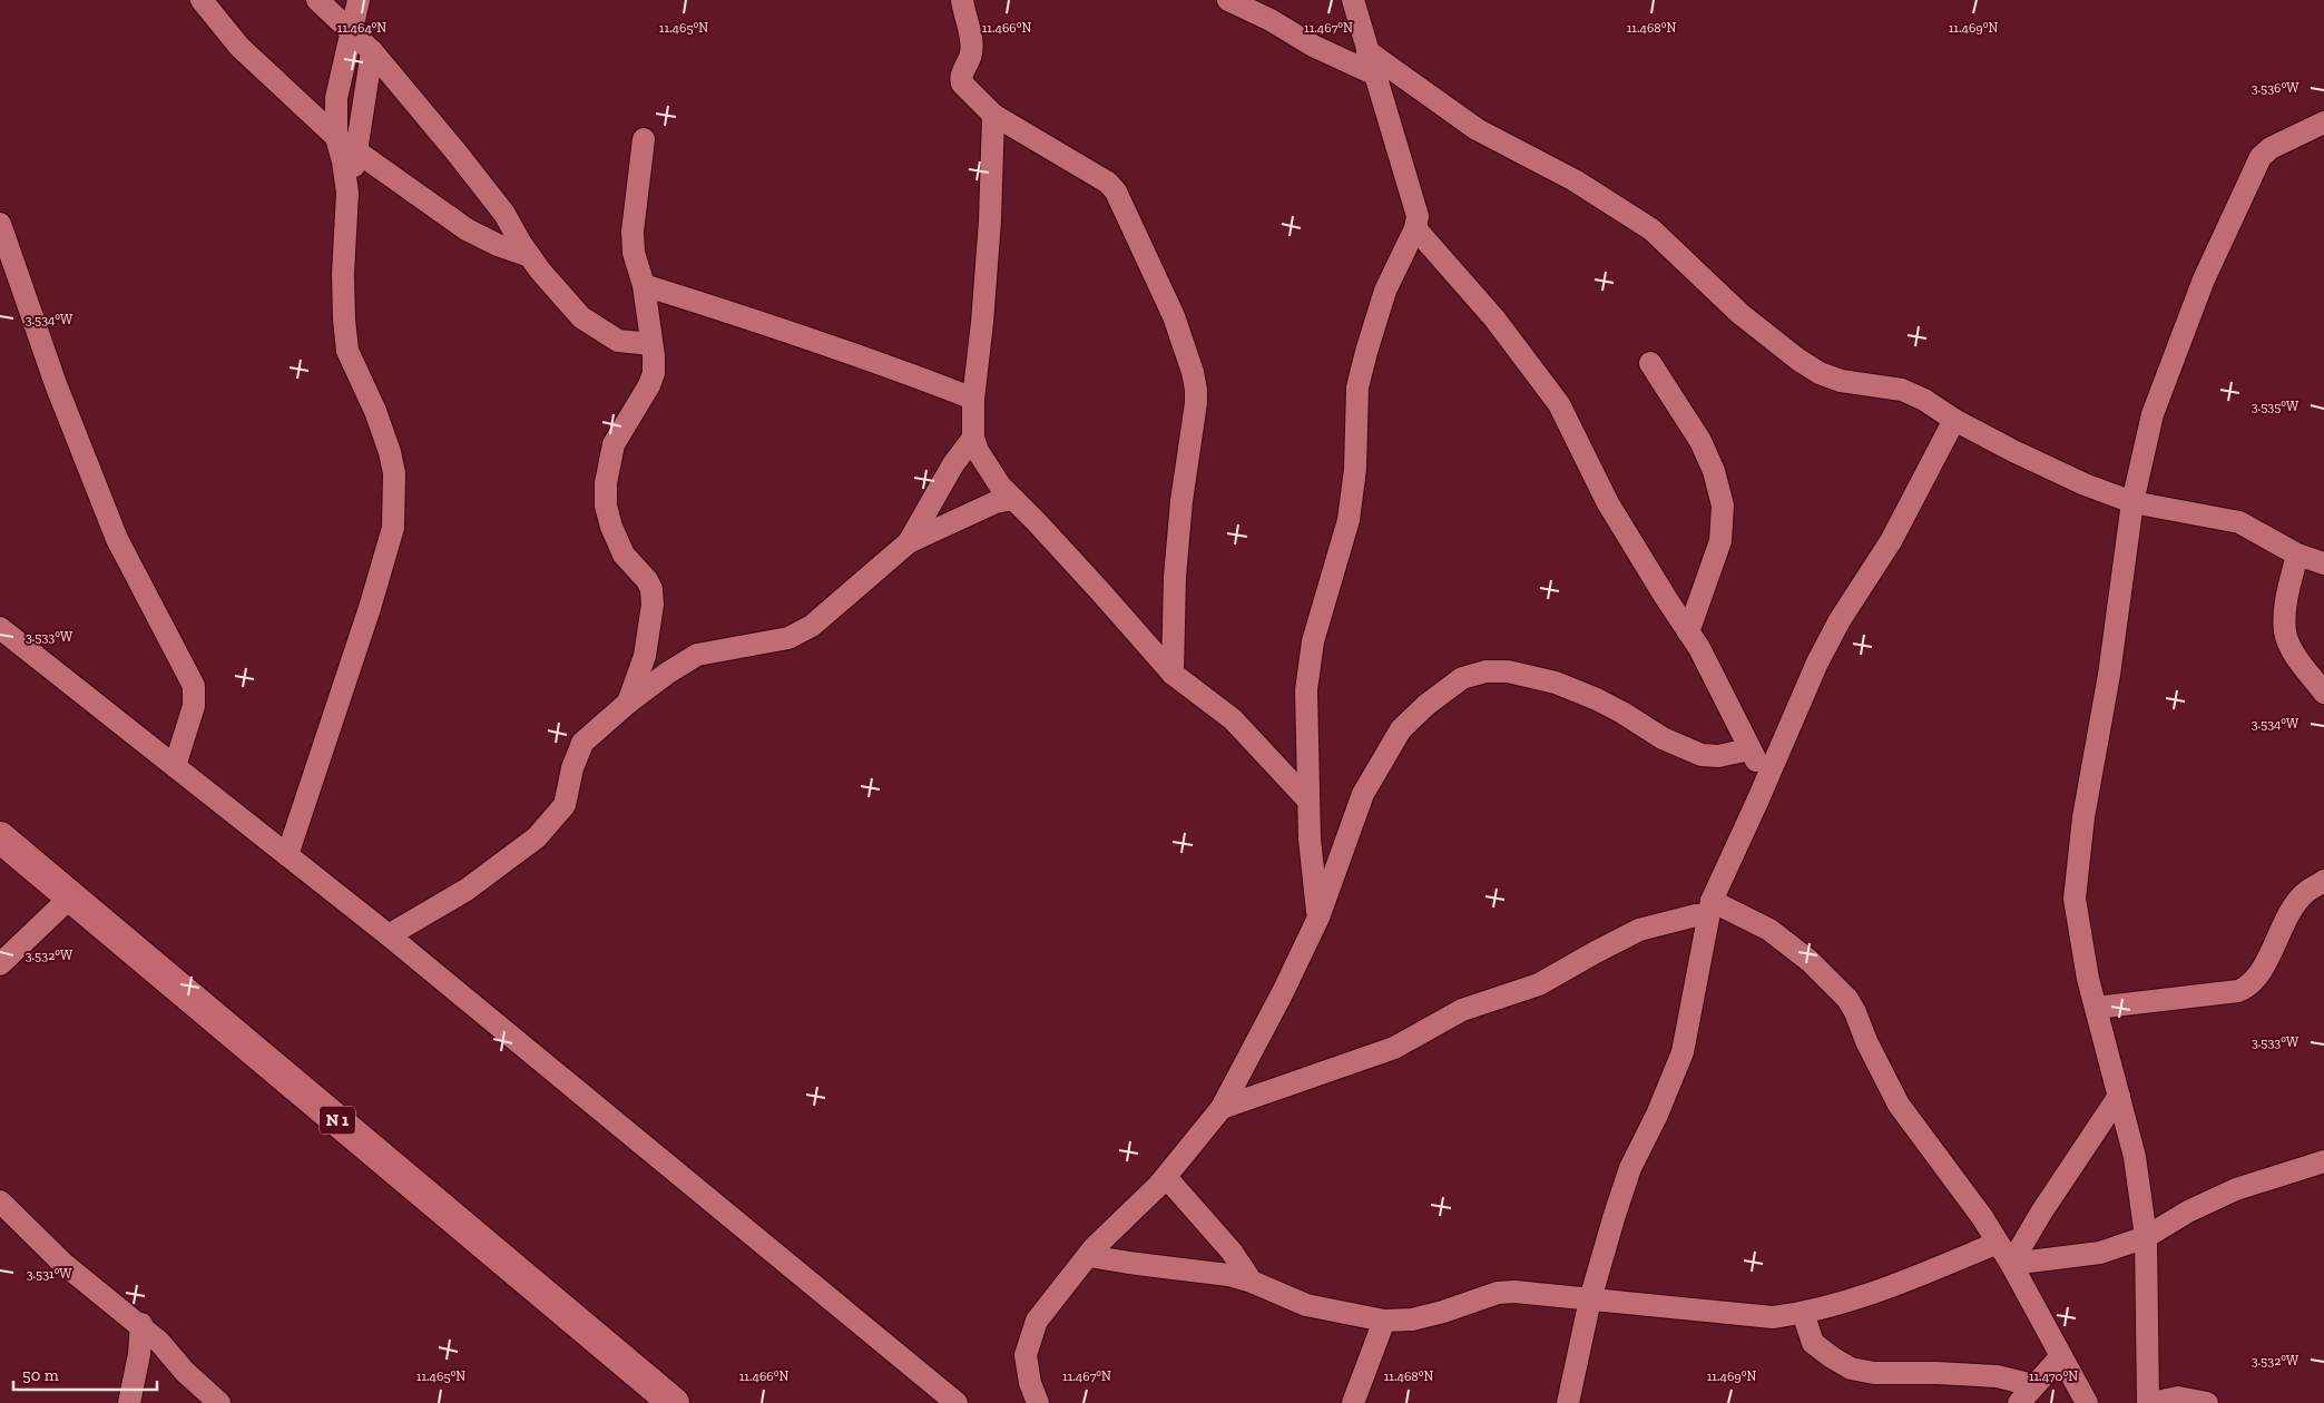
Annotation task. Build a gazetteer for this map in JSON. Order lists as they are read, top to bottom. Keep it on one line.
{"streets":{"highway":["N 1"]},"scale_bar":"50 m","coordinates":["11.464°N","11.465°N","11.466°N","11.467°N","11.468°N","11.469°N","3.536°W","3.534°W","3.535°W","3.533°W","3.532°W","3.531°W","11.470°N"]}
